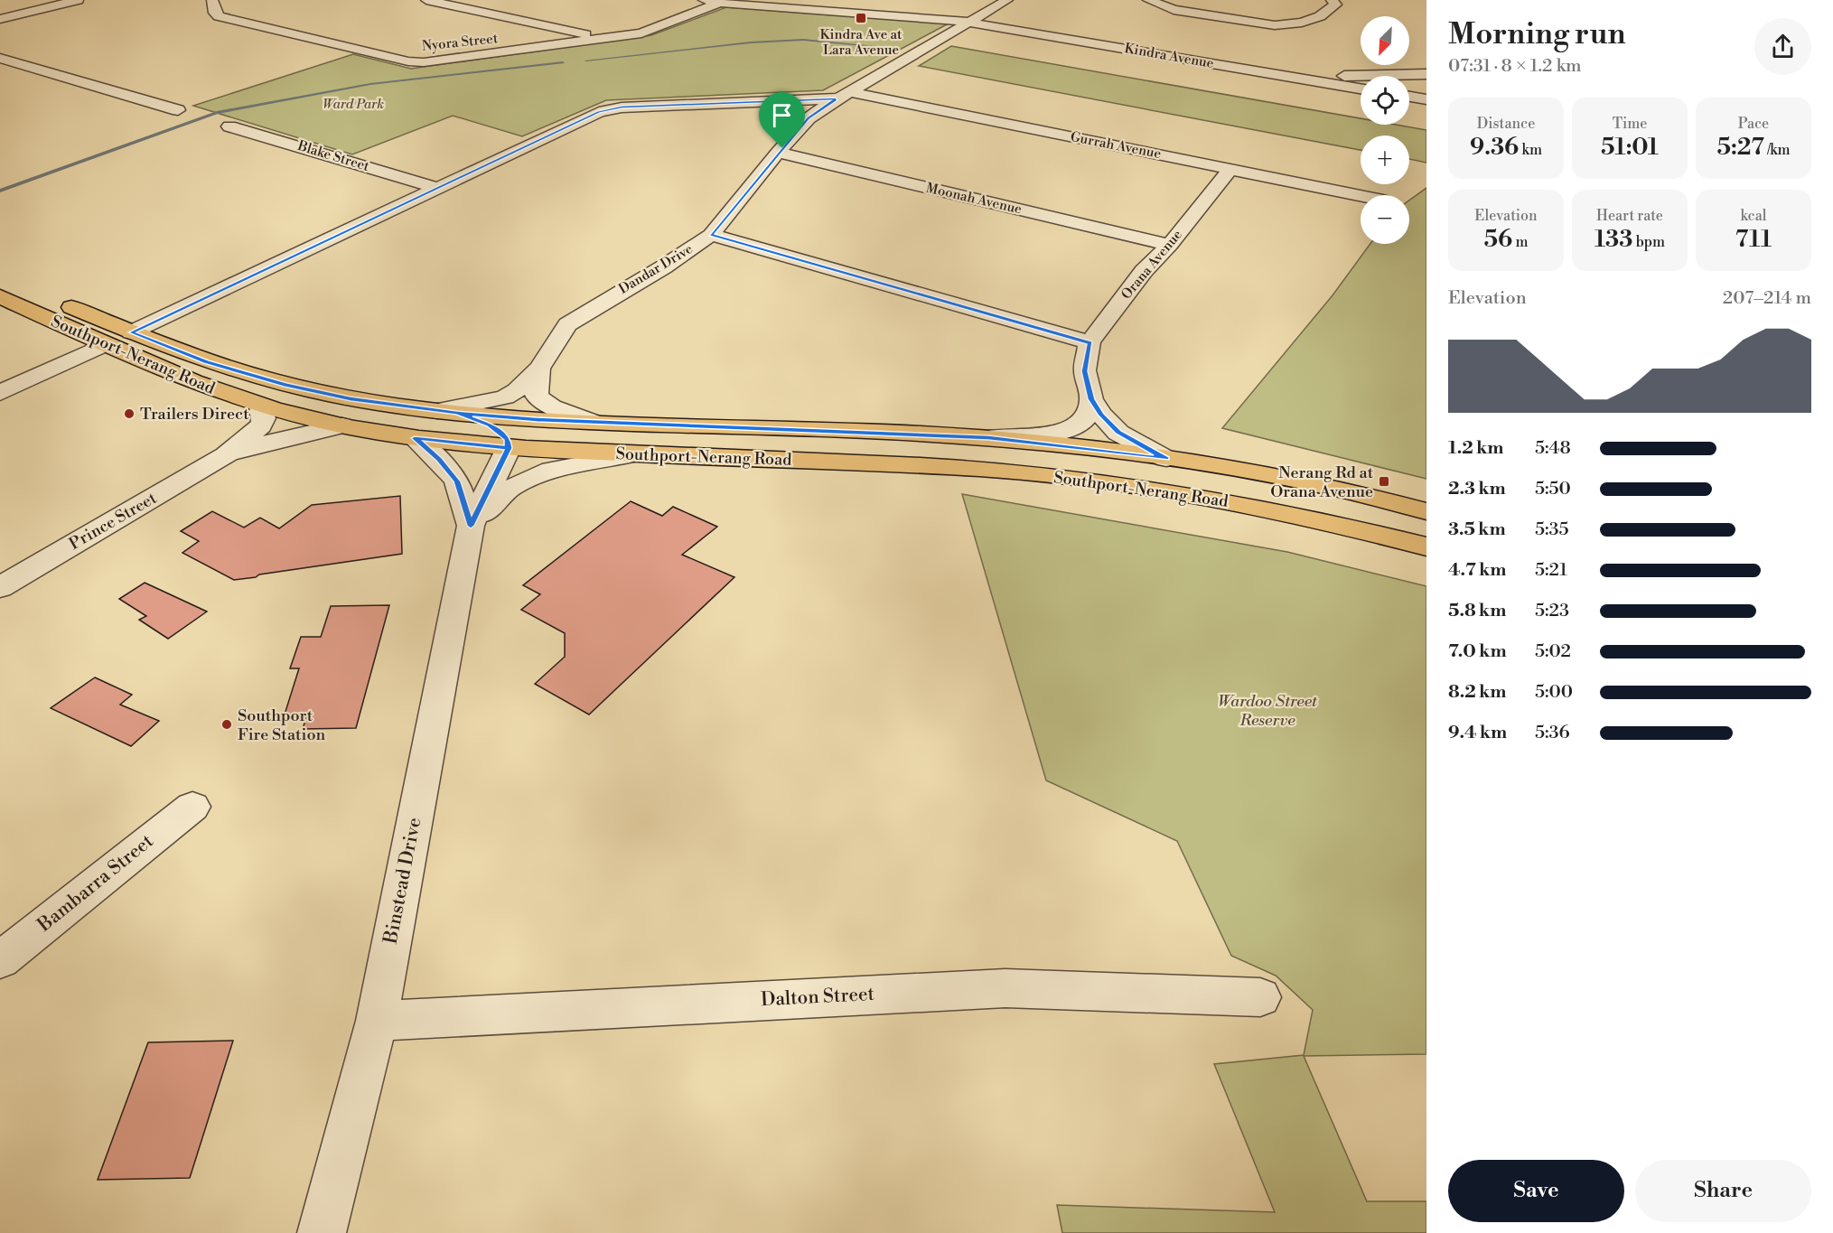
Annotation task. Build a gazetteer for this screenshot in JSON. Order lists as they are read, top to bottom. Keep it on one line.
{"streets":{"main road":["Southport-Nerang Road"],"street":["Nyora Street","Kindra Avenue","Gurrah Avenue","Blake Street","Moonah Avenue","Orana Avenue","Dandar Drive","Prince Street","Binstead Drive","Bambarra Street","Dalton Street"]},"crossings":[["Nyora Street","Kindra Avenue"],["Kindra Avenue","Dandar Drive"],["Gurrah Avenue","Orana Avenue"],["Gurrah Avenue","Dandar Drive"],["Moonah Avenue","Orana Avenue"],["Moonah Avenue","Dandar Drive"],["Orana Avenue","Southport-Nerang Road"],["Dandar Drive","Southport-Nerang Road"],["Southport-Nerang Road","Prince Street"],["Southport-Nerang Road","Binstead Drive"],["Binstead Drive","Dalton Street"]],"parks":["Ward Park","Wardoo Street Reserve"],"places":{"transit":["Kindra Ave at Lara Avenue","Nerang Rd at Orana Avenue"],"other":["Trailers Direct","Southport Fire Station"]},"north":"bottom left","page":{"heading":["Morning run","07:31 · 8 × 1.2 km"],"map_buttons":["+","−"],"stats":[["Distance","9.36 km"],["Time","51:01"],["Pace","5:27 /km"],["Elevation","56 m"],["Heart rate","133 bpm"],["kcal","711"]],"chart":["Elevation","207–214 m"],"list":[{"name":"1.2 km","note":"5:48"},{"name":"2.3 km","note":"5:50"},{"name":"3.5 km","note":"5:35"},{"name":"4.7 km","note":"5:21"},{"name":"5.8 km","note":"5:23"},{"name":"7.0 km","note":"5:02"},{"name":"8.2 km","note":"5:00"},{"name":"9.4 km","note":"5:36"}],"buttons":["Save","Share"]}}
